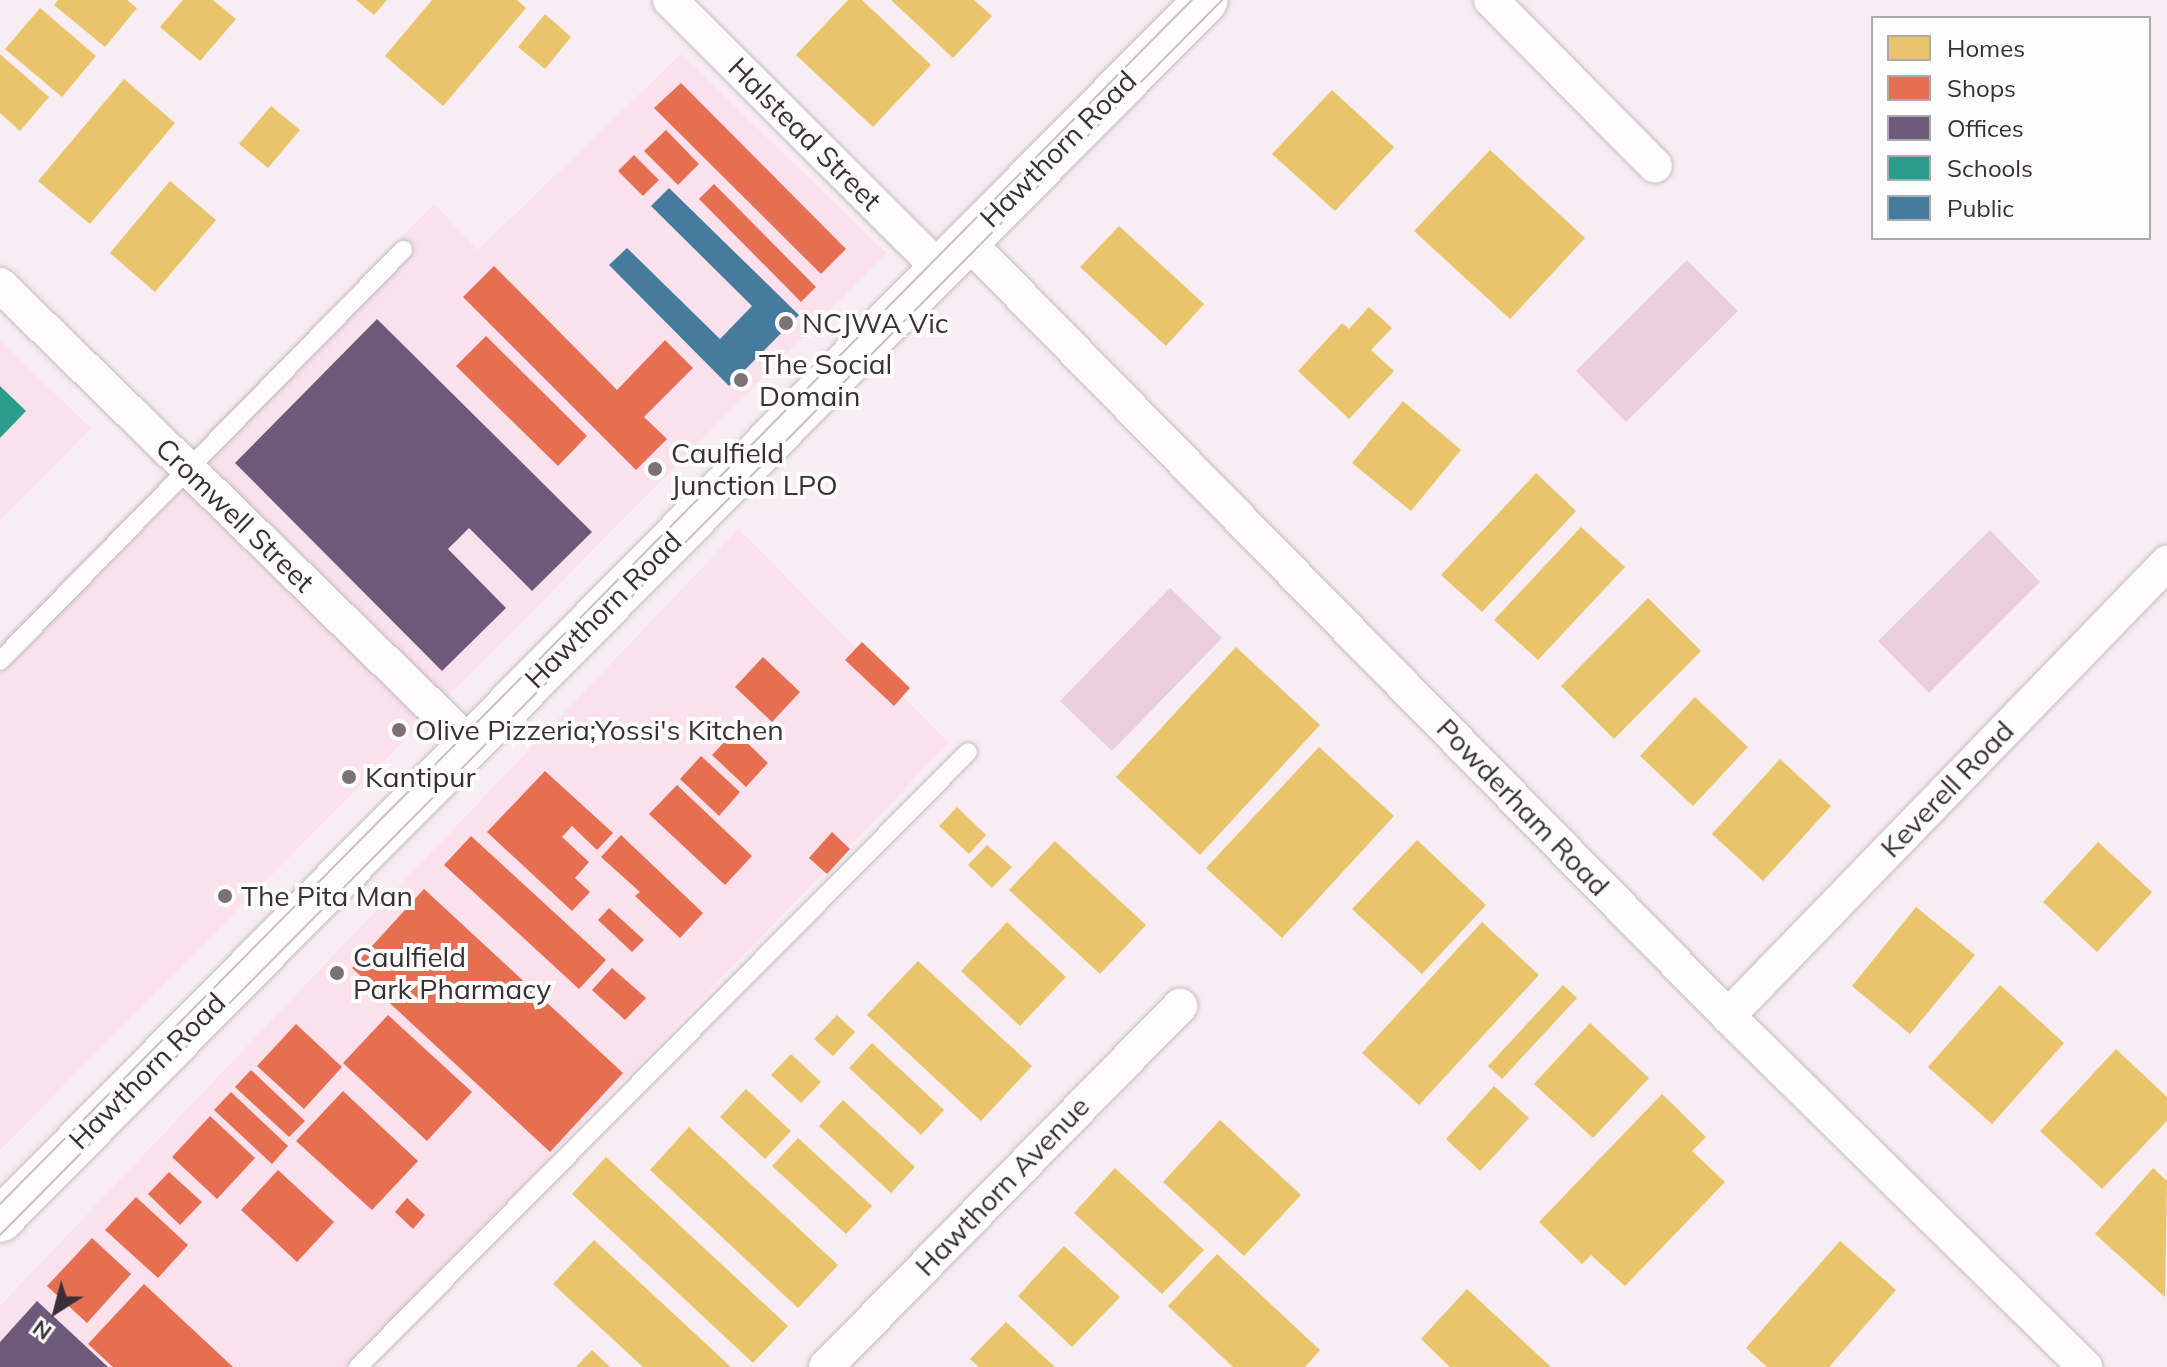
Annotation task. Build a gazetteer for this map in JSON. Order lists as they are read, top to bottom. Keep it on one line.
{"streets":{"main road":["Hawthorn Road"],"street":["Halstead Street","Cromwell Street","Keverell Road","Powderham Road","Hawthorn Avenue"]},"crossings":[["Halstead Street","Hawthorn Road"],["Halstead Street","Powderham Road"],["Hawthorn Road","Cromwell Street"],["Hawthorn Road","Powderham Road"],["Keverell Road","Powderham Road"]],"places":["NCJWA Vic","The Social Domain","Caulfield Junction LPO","Olive Pizzeria;Yossi's Kitchen","Kantipur","The Pita Man","Caulfield Park Pharmacy"],"legend":["Homes","Shops","Offices","Schools","Public"],"north":"bottom left"}
